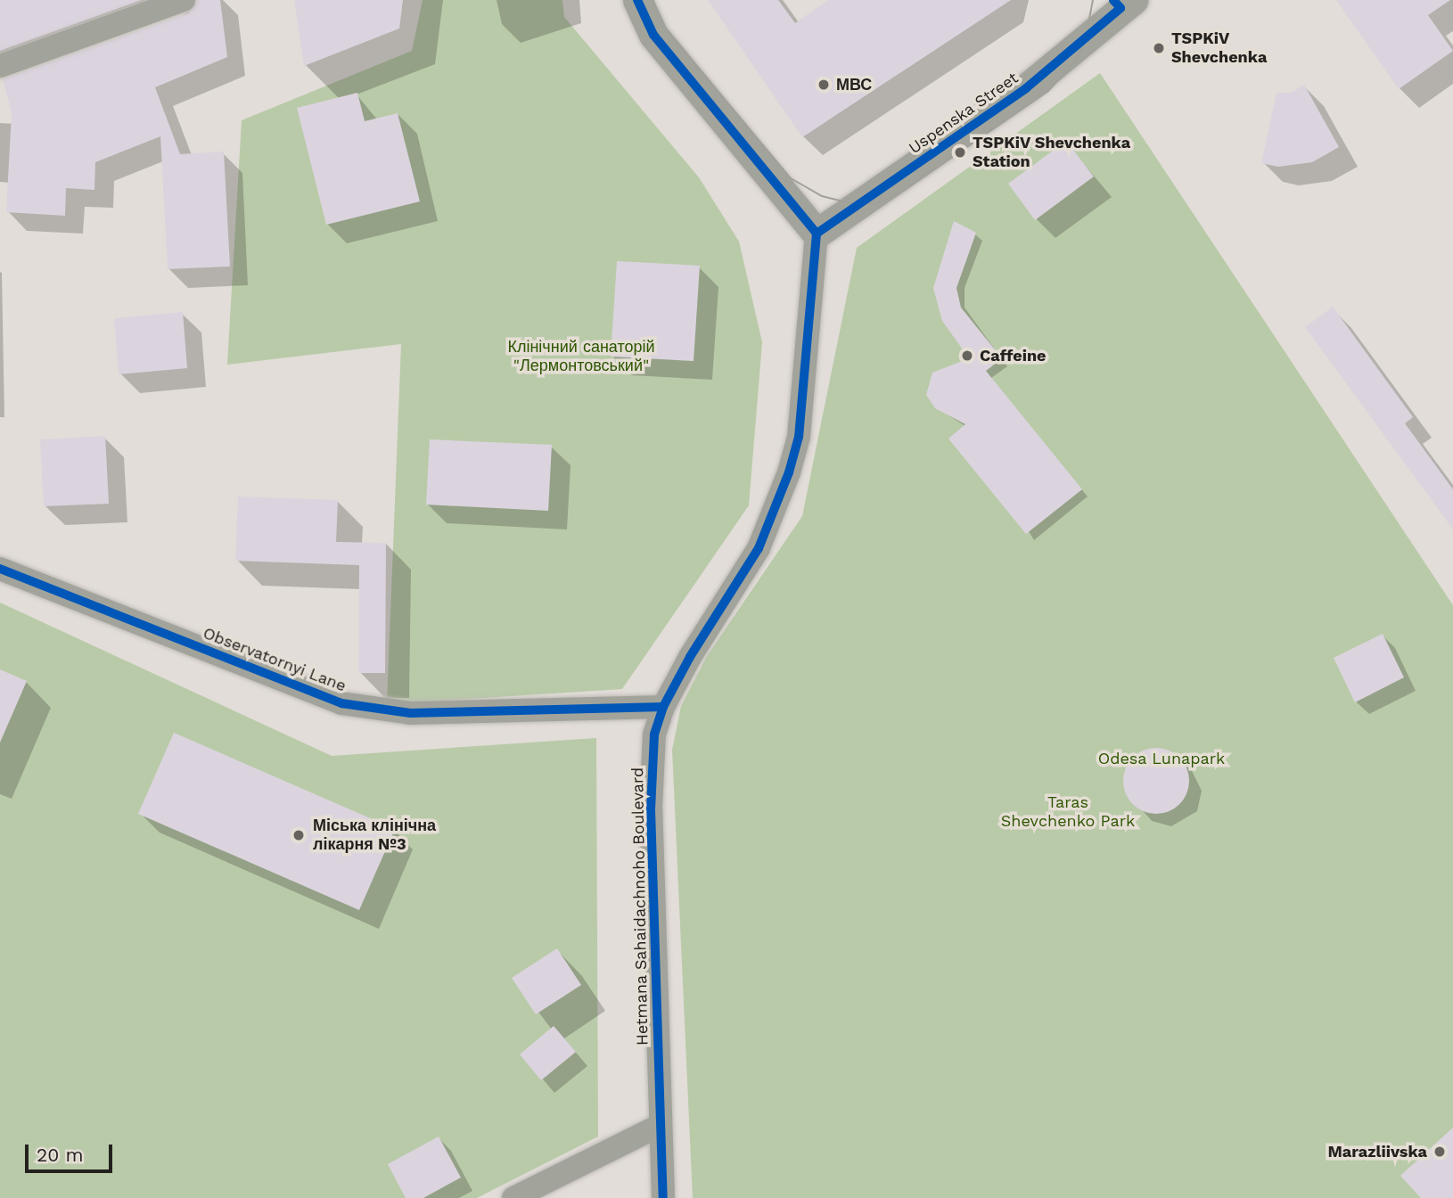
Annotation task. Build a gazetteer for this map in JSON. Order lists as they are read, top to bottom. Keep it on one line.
{"streets":{"street":["Uspenska Street","Observatornyi Lane","Hetmana Sahaidachnoho Boulevard"]},"crossings":[["Uspenska Street","Hetmana Sahaidachnoho Boulevard"],["Observatornyi Lane","Hetmana Sahaidachnoho Boulevard"]],"parks":["Клінічний санаторій \"Лермонтовський\"","Odesa Lunapark","Taras Shevchenko Park"],"places":["TSPKiV Shevchenka","МВС","TSPKiV Shevchenka Station","Caffeine","Міська клінічна лікарня №3","Marazliivska"],"scale_bar":"20 m"}
